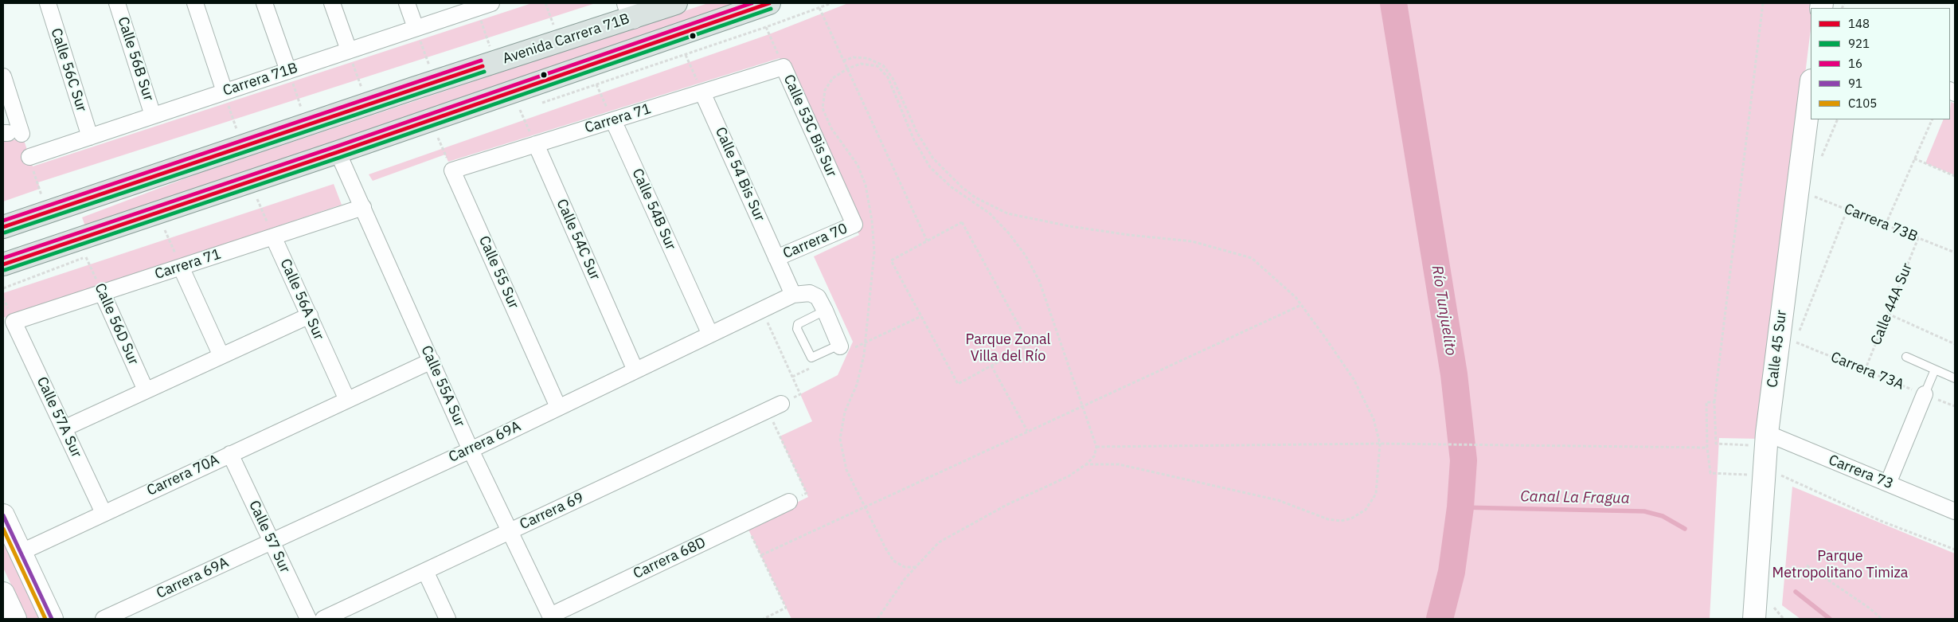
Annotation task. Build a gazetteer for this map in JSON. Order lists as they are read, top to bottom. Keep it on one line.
{"streets":{"main road":["Avenida Carrera 71B"],"street":["Calle 56B Sur","Calle 56C Sur","Carrera 71B","Carrera 71","Calle 53C Bis Sur","Calle 54 Bis Sur","Calle 54B Sur","Calle 54C Sur","Carrera 70","Calle 55 Sur","Calle 56A Sur","Calle 56D Sur","Calle 45 Sur","Calle 55A Sur","Calle 57A Sur","Carrera 69A","Carrera 73","Carrera 70A","Carrera 69","Calle 57 Sur","Carrera 68D"],"path":["Carrera 73B","Calle 44A Sur","Carrera 73A"]},"crossings":[["Calle 56B Sur","Carrera 71B"],["Calle 56C Sur","Carrera 71B"],["Carrera 71","Calle 53C Bis Sur"],["Carrera 71","Calle 54 Bis Sur"],["Carrera 71","Calle 54B Sur"],["Carrera 71","Calle 54C Sur"],["Carrera 71","Calle 55 Sur"],["Carrera 71","Calle 56A Sur"],["Carrera 71","Calle 56D Sur"],["Carrera 71","Calle 55A Sur"],["Carrera 71","Calle 57A Sur"],["Calle 53C Bis Sur","Carrera 70"],["Calle 54 Bis Sur","Carrera 70"],["Calle 54 Bis Sur","Carrera 69A"],["Calle 54B Sur","Carrera 69A"],["Carrera 73B","Calle 44A Sur"],["Carrera 73B","Carrera 73A"],["Calle 54C Sur","Carrera 69A"],["Calle 55 Sur","Carrera 69A"],["Calle 56A Sur","Carrera 70A"],["Calle 44A Sur","Carrera 73A"],["Calle 45 Sur","Carrera 73"],["Calle 55A Sur","Carrera 69A"],["Calle 55A Sur","Carrera 69"],["Calle 55A Sur","Carrera 68D"],["Calle 57A Sur","Carrera 70A"],["Carrera 69A","Calle 57 Sur"],["Carrera 70A","Calle 57 Sur"]],"water":["Río Tunjuelito","Canal La Fragua"],"parks":["Parque Zonal Villa del Río","Parque Metropolitano Timiza"],"lines":["transit line 148","transit line 16","transit line 921","transit line 91","transit line C105"],"legend":["148","921","16","91","C105"]}
